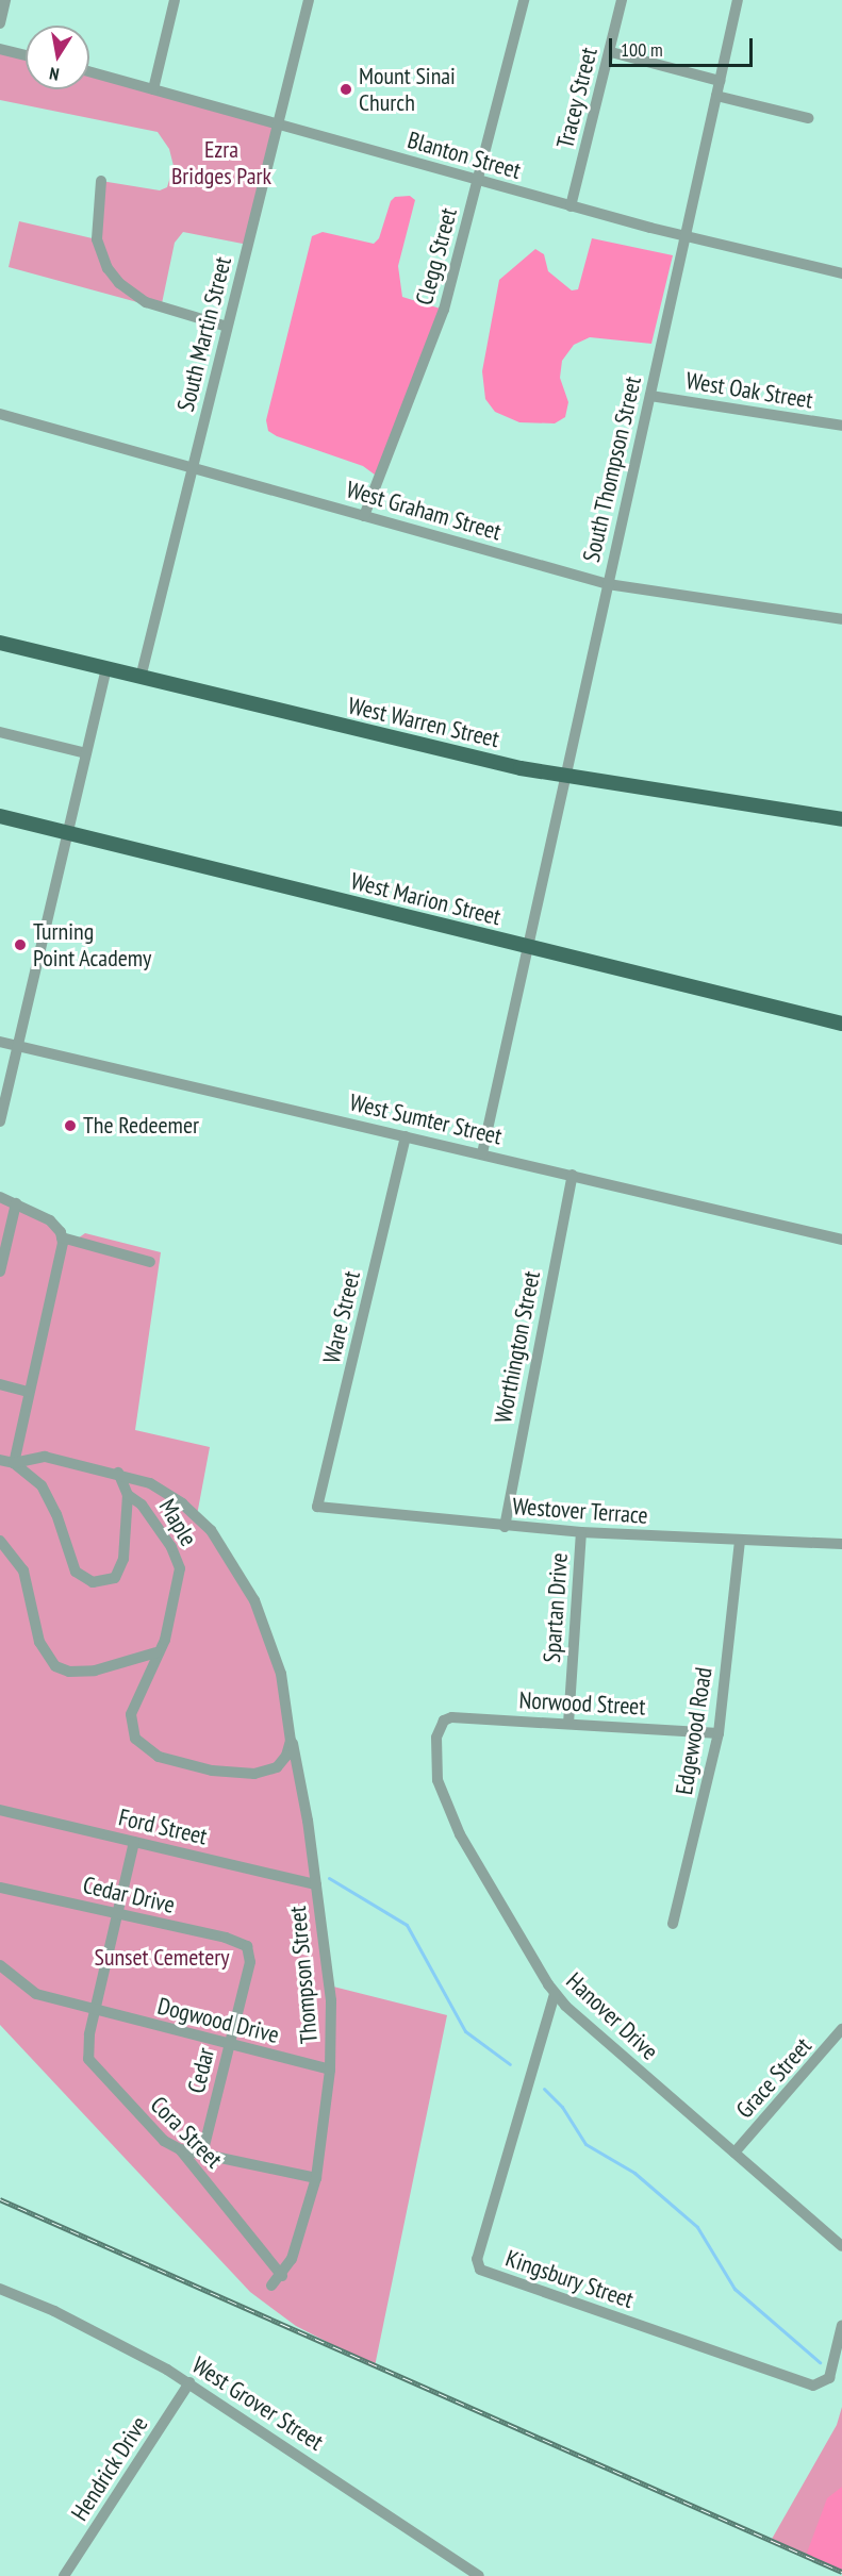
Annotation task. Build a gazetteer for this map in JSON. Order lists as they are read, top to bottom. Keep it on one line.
{"streets":{"main road":["West Warren Street","West Marion Street"],"street":["Tracey Street","Blanton Street","Clegg Street","South Martin Street","West Oak Street","South Thompson Street","West Graham Street","West Sumter Street","Ware Street","Worthington Street","Westover Terrace","Maple","Spartan Drive","Norwood Street","Edgewood Road","Ford Street","Cedar Drive","Thompson Street","Hanover Drive","Dogwood Drive","Cedar","Grace Street","Cora Street","Kingsbury Street","West Grover Street","Hendrick Drive"]},"crossings":[["Tracey Street","Blanton Street"],["Blanton Street","Clegg Street"],["Blanton Street","South Martin Street"],["Blanton Street","South Thompson Street"],["Clegg Street","West Graham Street"],["South Martin Street","West Graham Street"],["South Martin Street","West Warren Street"],["West Oak Street","South Thompson Street"],["South Thompson Street","West Graham Street"],["South Thompson Street","West Warren Street"],["South Thompson Street","West Marion Street"],["South Thompson Street","West Sumter Street"],["West Sumter Street","Ware Street"],["West Sumter Street","Worthington Street"],["Ware Street","Westover Terrace"],["Worthington Street","Westover Terrace"],["Westover Terrace","Spartan Drive"],["Westover Terrace","Edgewood Road"],["Maple","Thompson Street"],["Spartan Drive","Norwood Street"],["Norwood Street","Edgewood Road"],["Norwood Street","Hanover Drive"],["Ford Street","Thompson Street"],["Ford Street","Cora Street"],["Cedar Drive","Cedar"],["Cedar Drive","Cora Street"],["Thompson Street","Dogwood Drive"],["Thompson Street","Cora Street"],["Hanover Drive","Grace Street"],["Hanover Drive","Kingsbury Street"],["Dogwood Drive","Cedar"],["Dogwood Drive","Cora Street"],["West Grover Street","Hendrick Drive"]],"parks":["Ezra Bridges Park","Sunset Cemetery"],"places":["Mount Sinai Church","Turning Point Academy","The Redeemer"],"scale_bar":"100 m","north":"bottom"}
